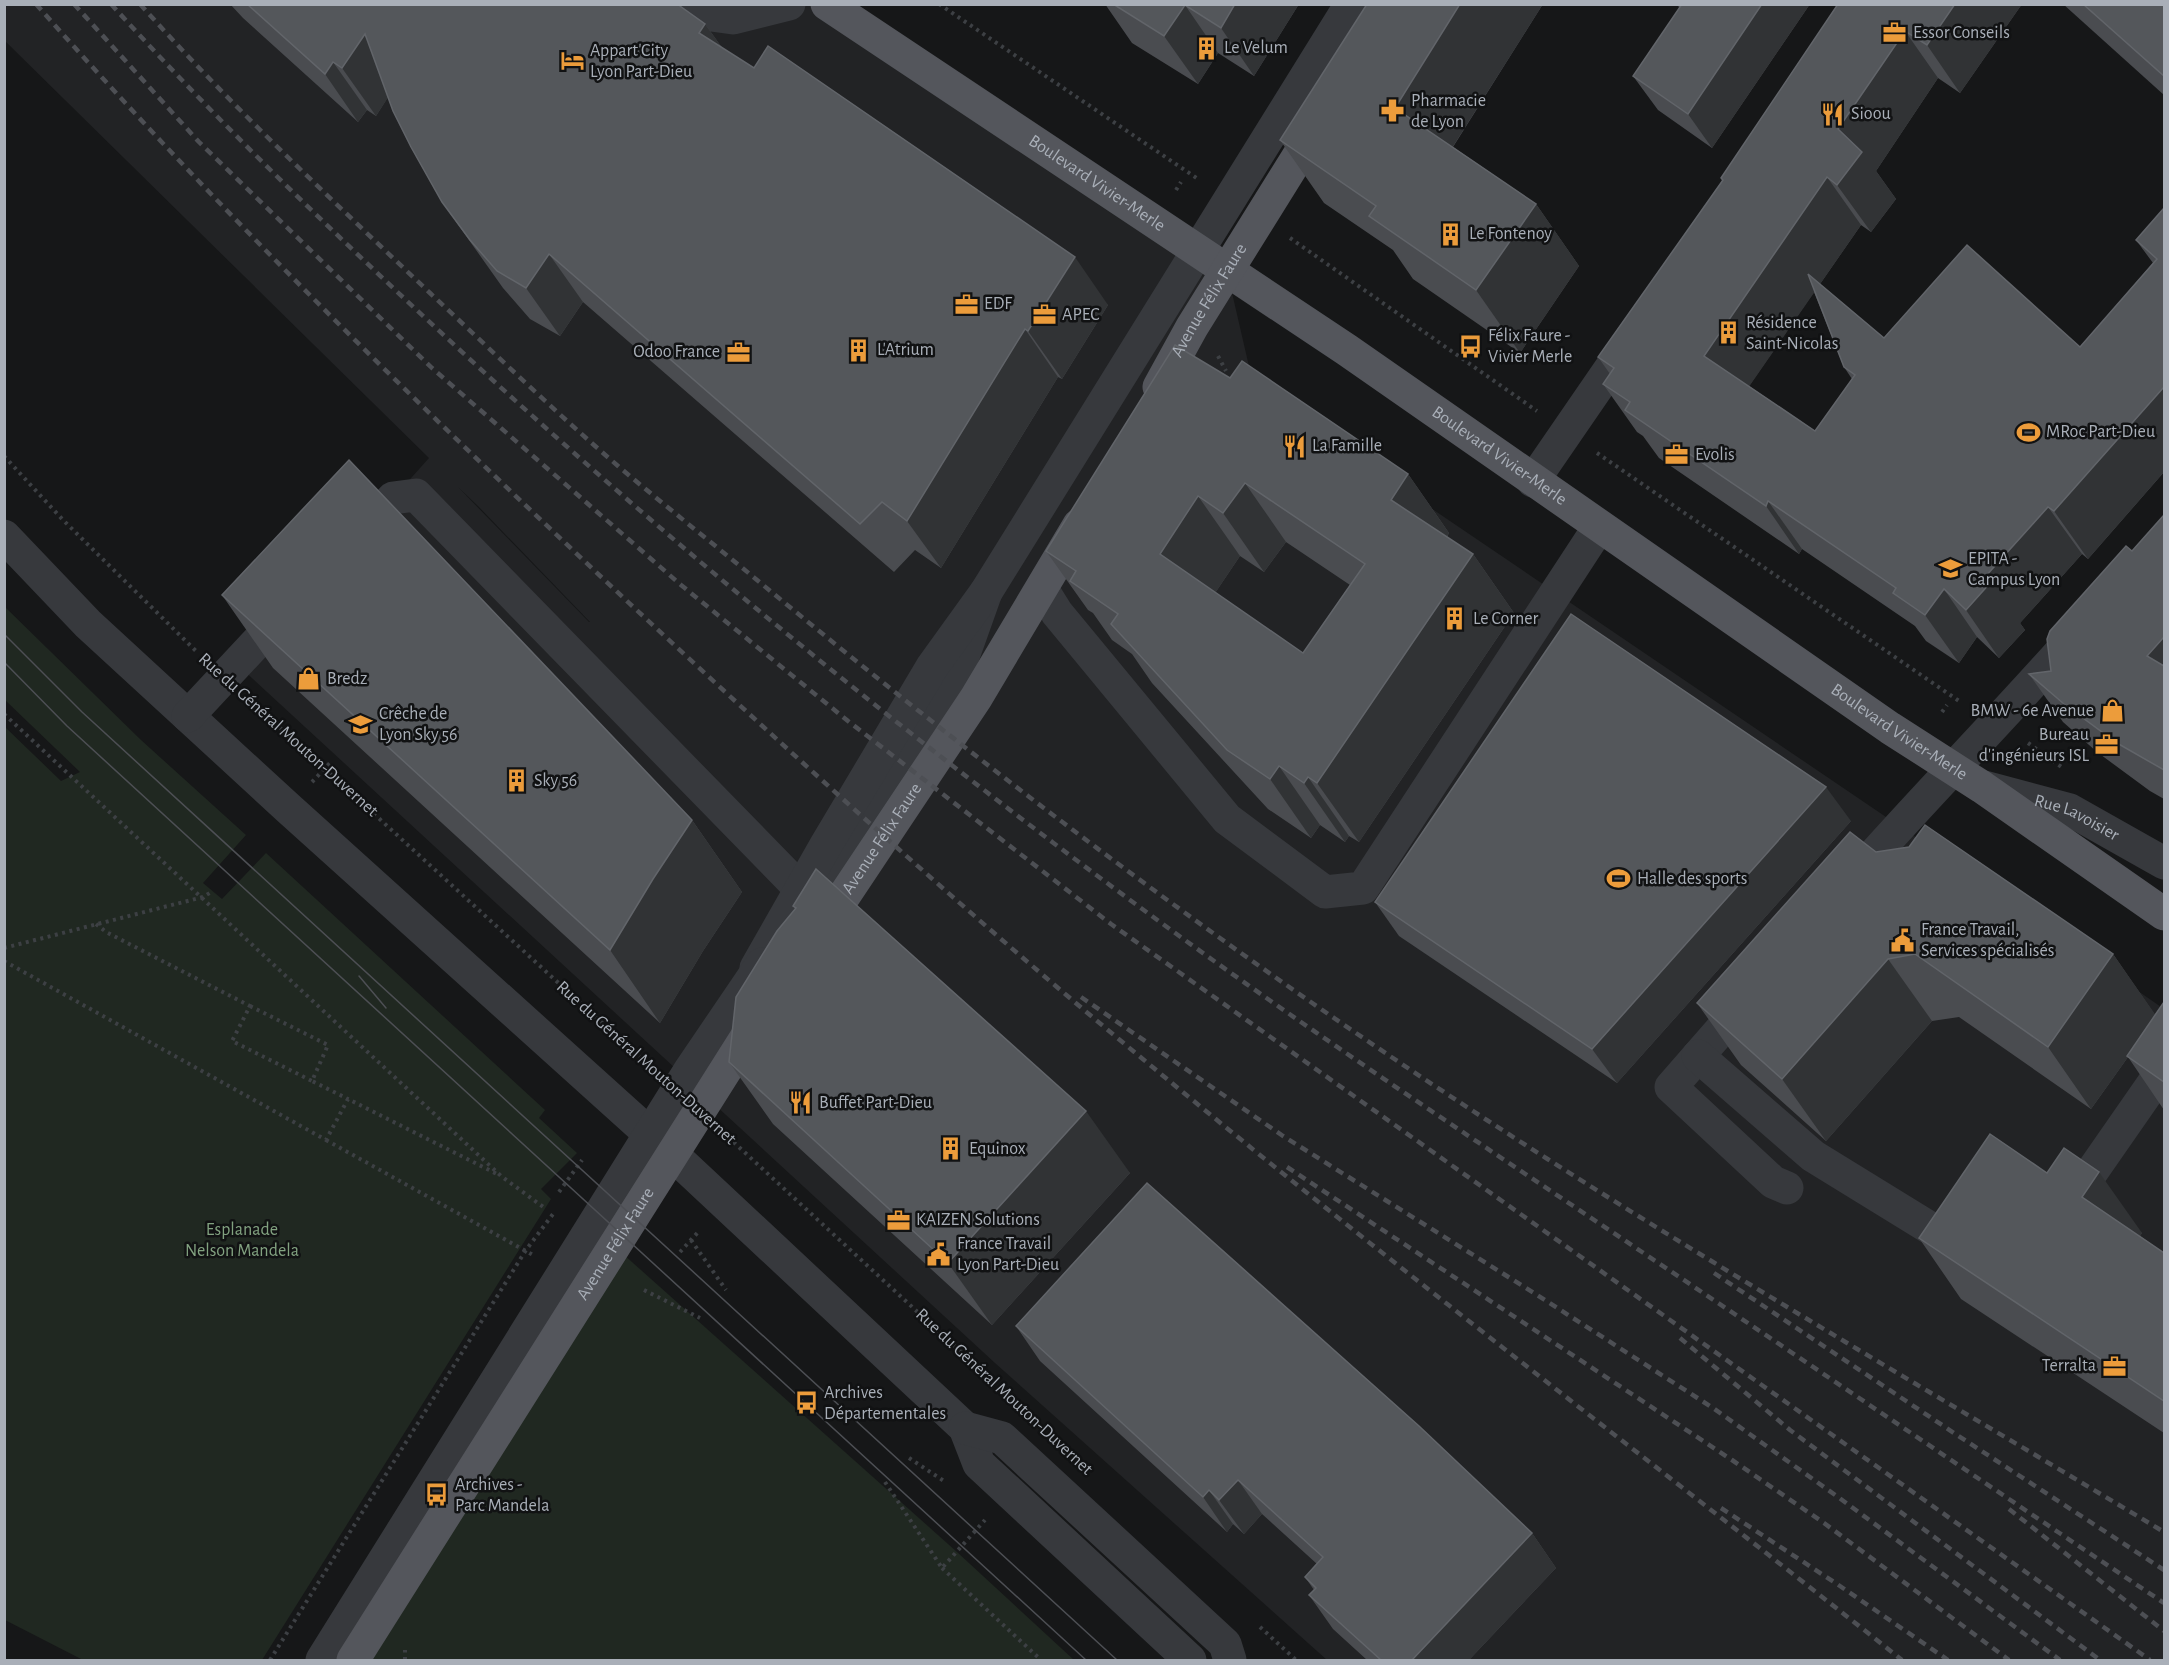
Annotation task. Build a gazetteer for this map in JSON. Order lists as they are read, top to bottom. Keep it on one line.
{"streets":{"main road":["Boulevard Vivier-Merle","Avenue Félix Faure"],"street":["Rue du Général Mouton-Duvernet","Rue Lavoisier"]},"crossings":[["Boulevard Vivier-Merle","Avenue Félix Faure"],["Boulevard Vivier-Merle","Rue Lavoisier"],["Avenue Félix Faure","Rue du Général Mouton-Duvernet"]],"parks":["Esplanade Nelson Mandela"],"places":{"office":["Essor Conseils","EDF","APEC","Odoo France","Evolis","Bureau d'ingénieurs ISL","KAIZEN Solutions","Terralta"],"building":["Le Velum","Le Fontenoy","Résidence Saint-Nicolas","L'Atrium","Le Corner","Sky 56","Equinox"],"hotel":["Appart'City Lyon Part-Dieu"],"pharmacy":["Pharmacie de Lyon"],"restaurant":["Sioou","La Famille","Buffet Part-Dieu"],"bus stop":["Félix Faure - Vivier Merle","Archives Départementales","Archives - Parc Mandela"],"sports":["MRoc Part-Dieu","Halle des sports"],"school or university":["EPITA - Campus Lyon","Crêche de Lyon Sky 56"],"shop":["Bredz","BMW - 6e Avenue"],"public building":["France Travail, Services spécialisés","France Travail Lyon Part-Dieu"]}}
